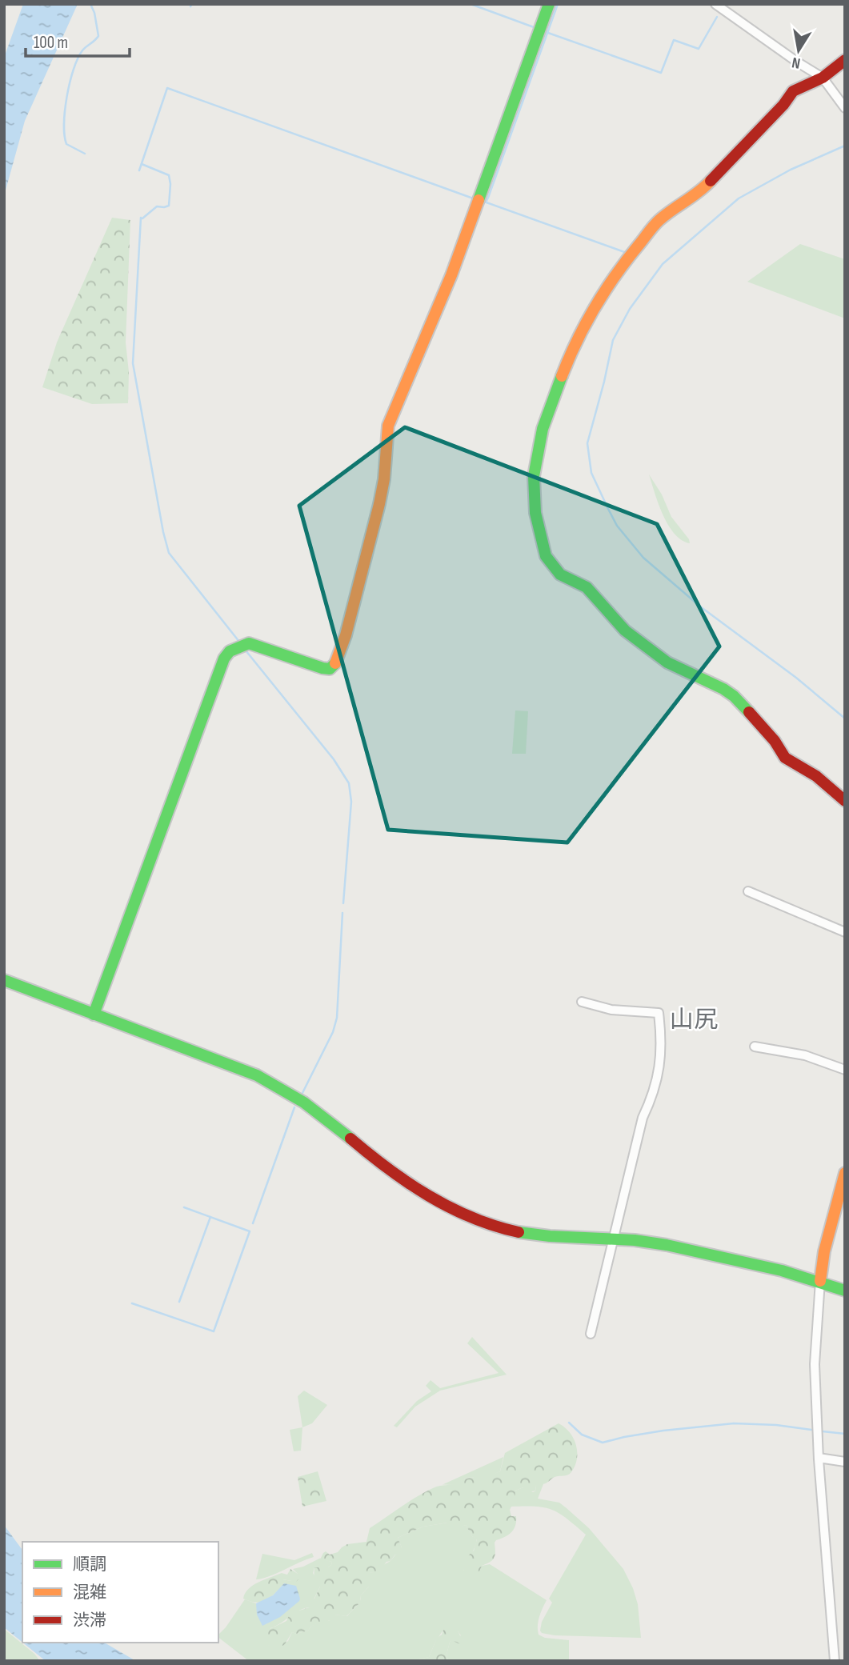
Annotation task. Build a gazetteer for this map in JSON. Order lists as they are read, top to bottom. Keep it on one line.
{"districts":["山尻"],"legend":["順調","混雑","渋滞"],"scale_bar":"100 m","north":"bottom"}
